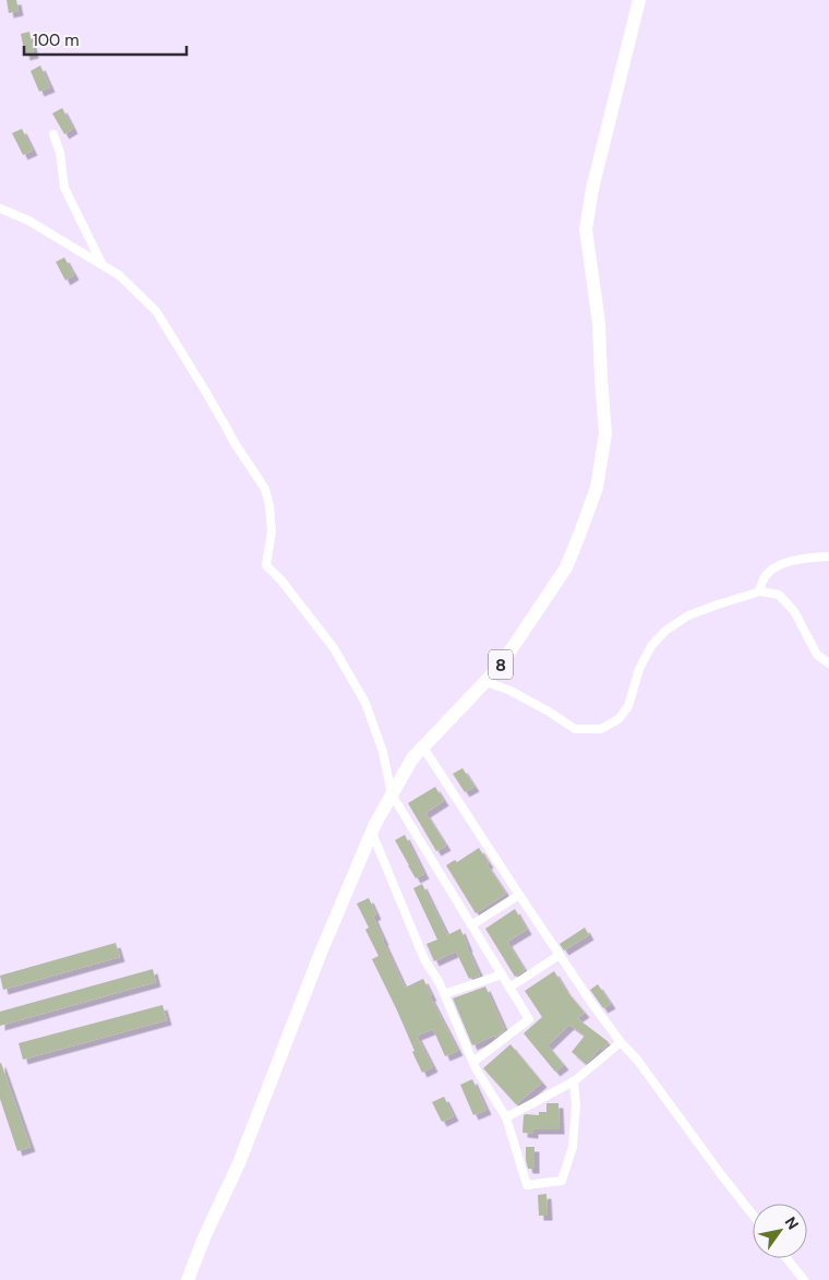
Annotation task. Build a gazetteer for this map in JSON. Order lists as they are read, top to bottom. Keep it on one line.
{"streets":{"main road":["8"]},"scale_bar":"100 m","north":"top right"}
